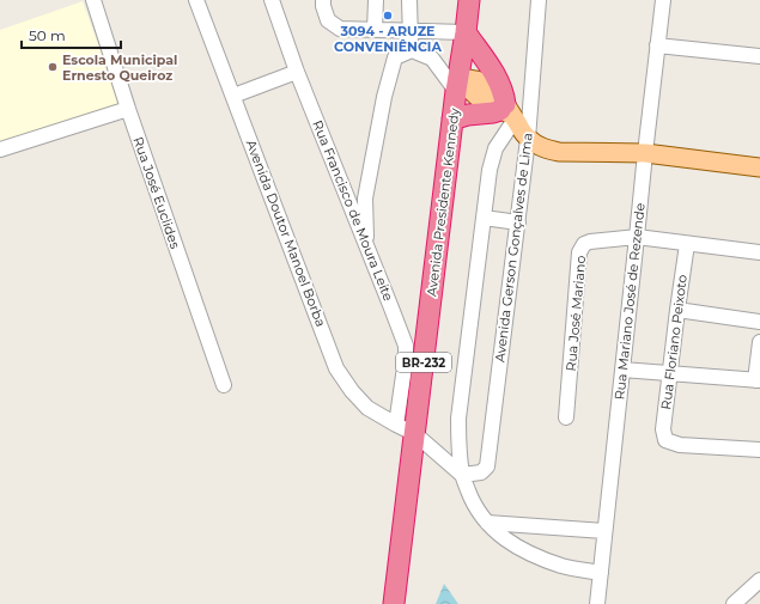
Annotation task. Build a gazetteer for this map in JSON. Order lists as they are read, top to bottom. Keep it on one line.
{"streets":{"highway":["Avenida Presidente Kennedy","BR-232"],"street":["Rua José Euclides","Rua Francisco de Moura Leite","Avenida Doutor Manoel Borba","Avenida Gerson Gonçalves de Lima","Rua Mariano José de Rezende","Rua José Mariano","Rua Floriano Peixoto"]},"crossings":[["Avenida Presidente Kennedy","Avenida Doutor Manoel Borba"],["Rua Francisco de Moura Leite","Avenida Doutor Manoel Borba"],["Avenida Doutor Manoel Borba","Avenida Gerson Gonçalves de Lima"],["Rua Mariano José de Rezende","Rua José Mariano"],["Rua José Mariano","Rua Floriano Peixoto"]],"places":["3094 - ARUZE CONVENIÊNCIA","Escola Municipal Ernesto Queiroz"],"scale_bar":"50 m"}
